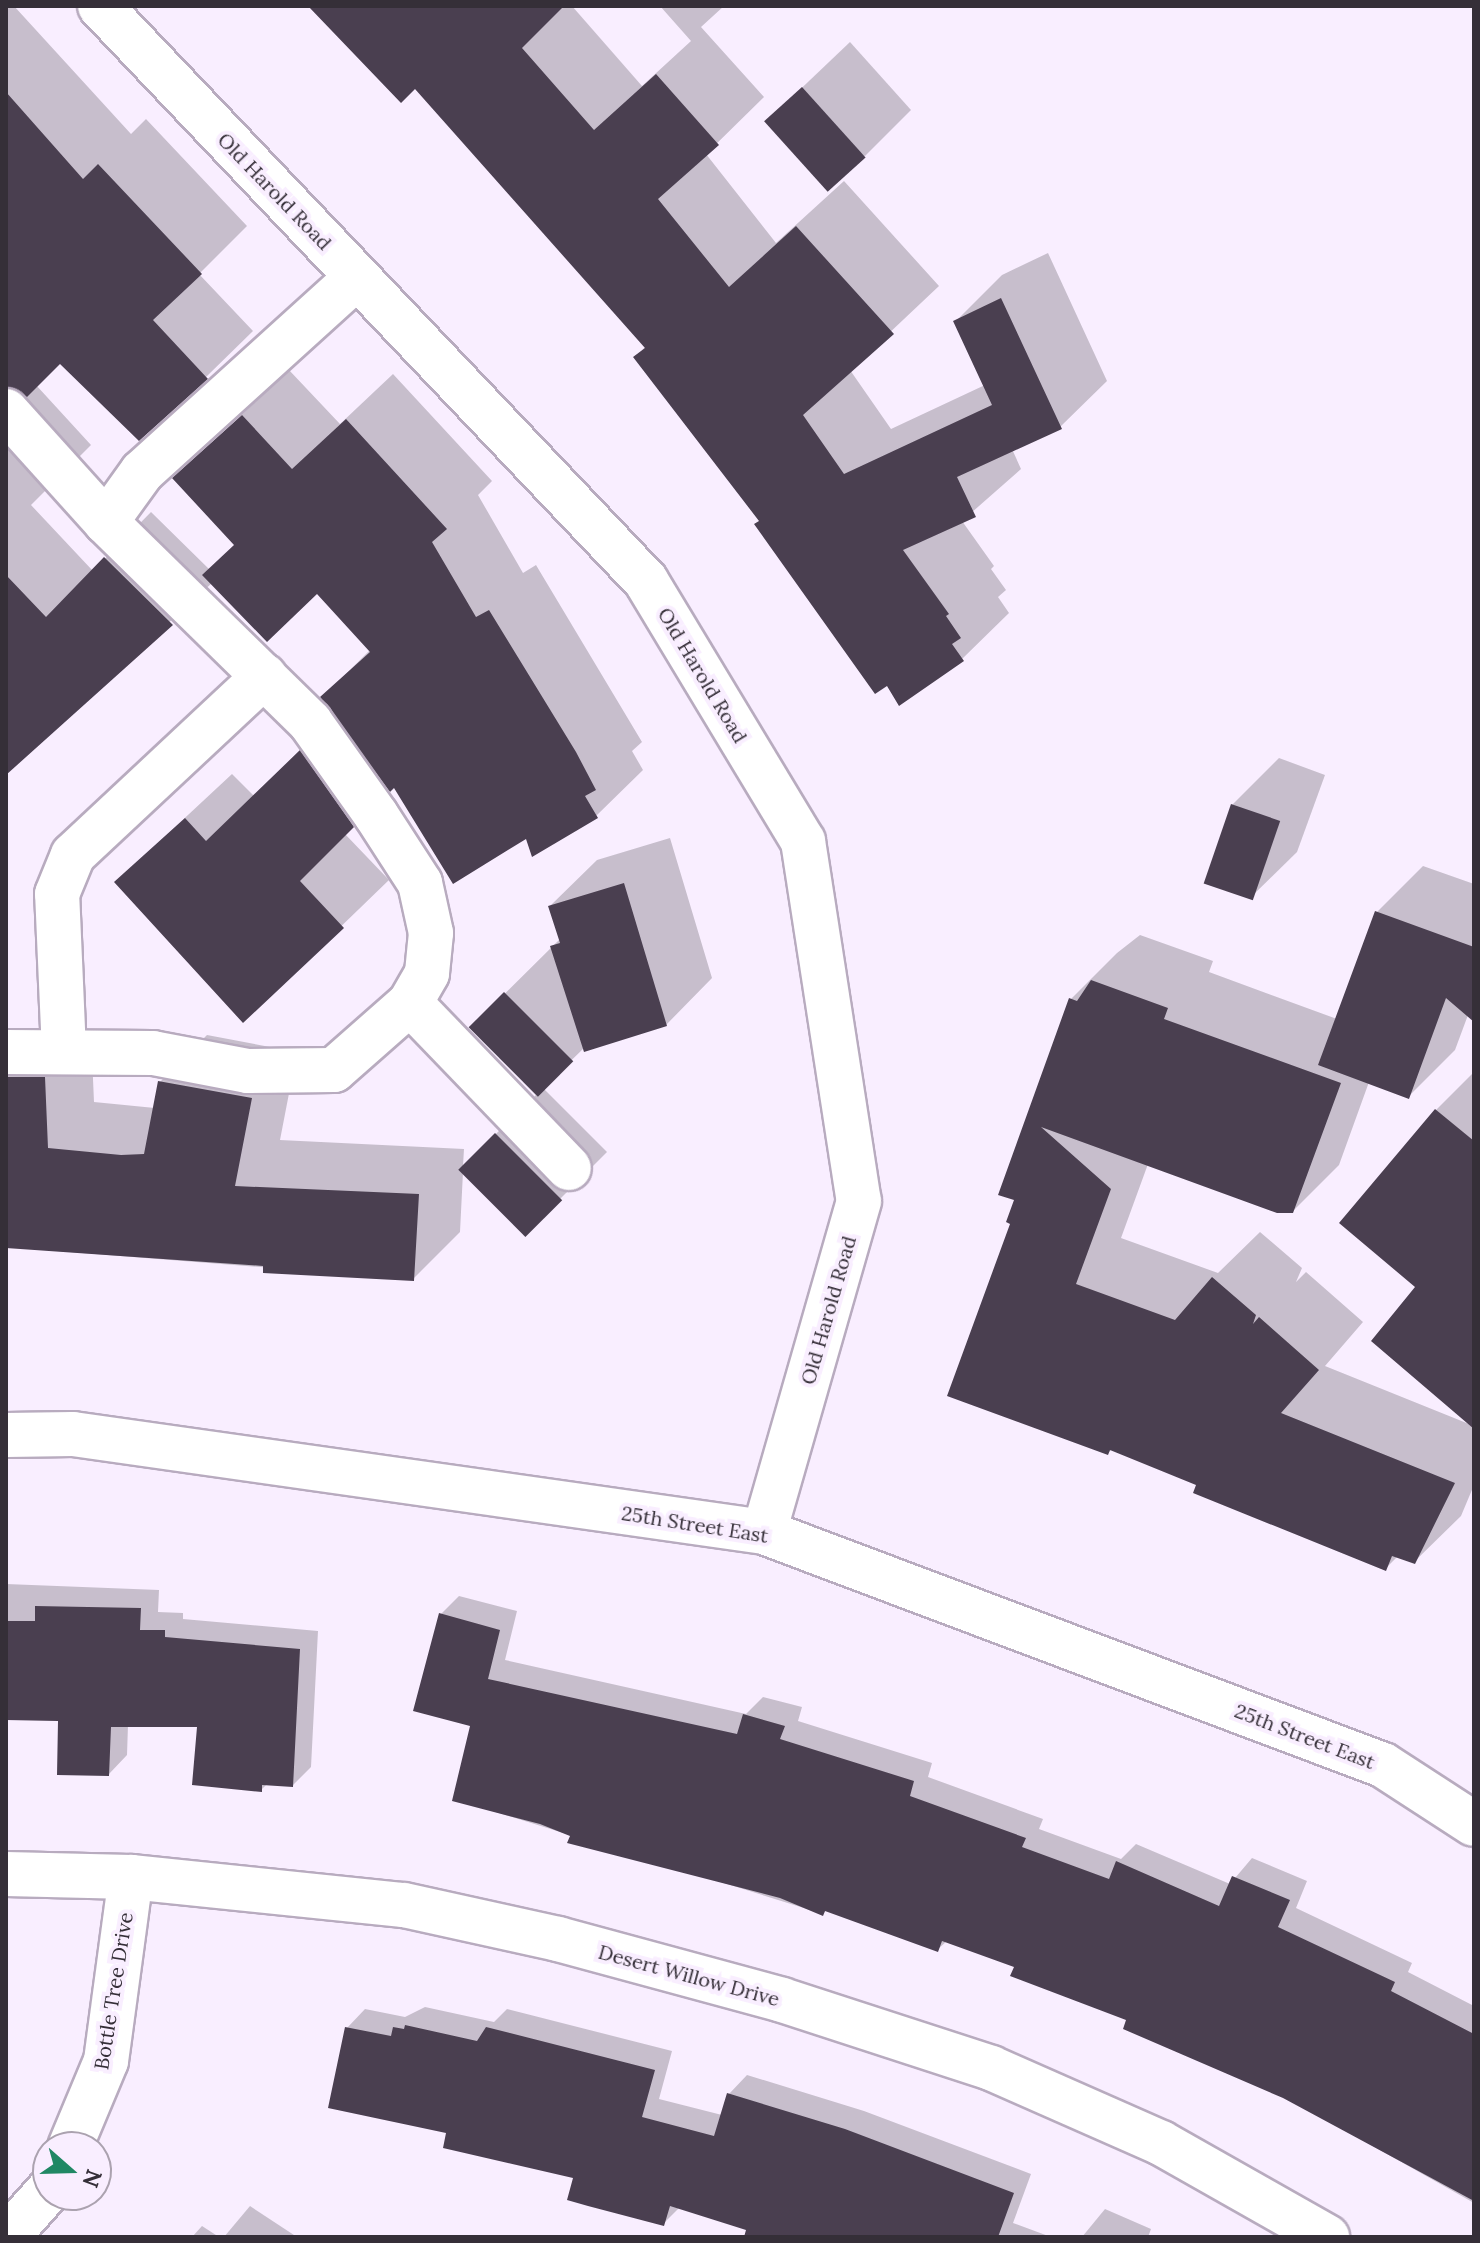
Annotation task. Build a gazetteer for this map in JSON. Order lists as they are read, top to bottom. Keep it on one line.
{"streets":{"street":["Old Harold Road","25th Street East","Desert Willow Drive","Bottle Tree Drive"]},"crossings":[["Old Harold Road","25th Street East"],["Desert Willow Drive","Bottle Tree Drive"]],"north":"right"}
